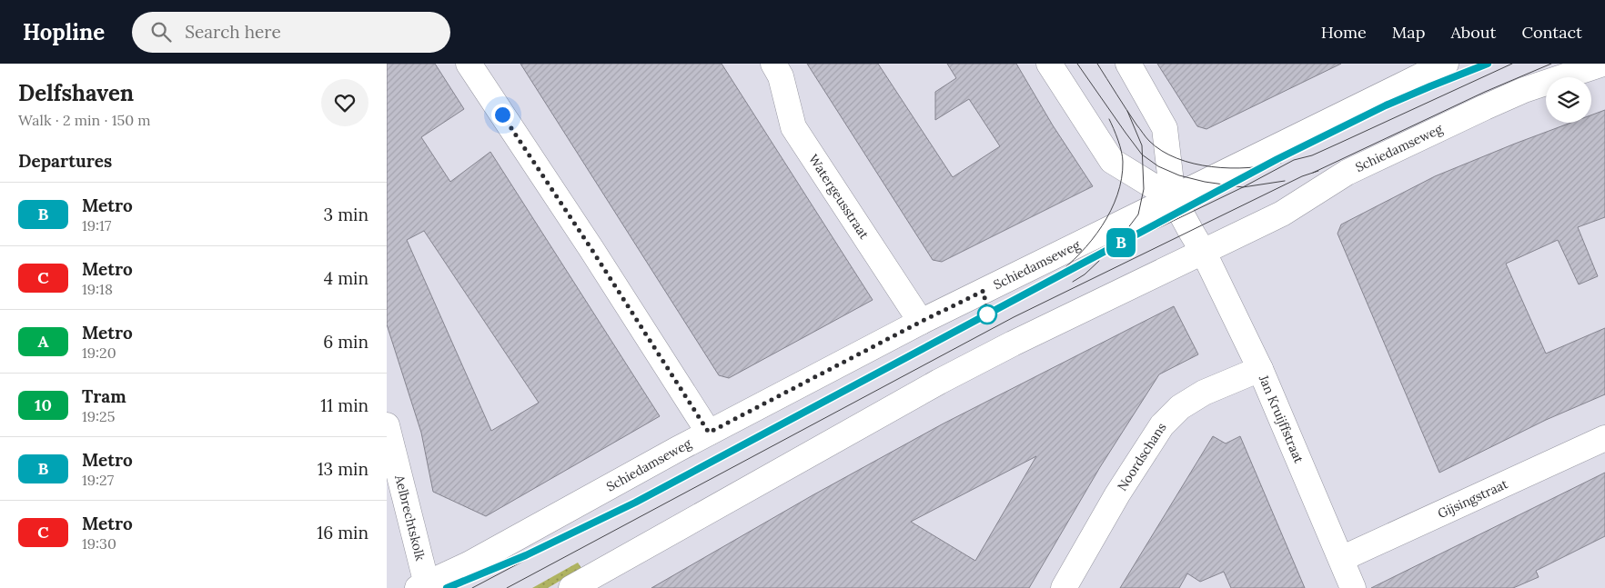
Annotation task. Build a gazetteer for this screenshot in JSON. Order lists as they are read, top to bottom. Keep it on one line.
{"streets":{"street":["Schiedamseweg","Watergeusstraat","Jan Kruijffstraat","Noordschans","Gijsingstraat","Aelbrechtskolk"]},"crossings":[["Schiedamseweg","Watergeusstraat"],["Schiedamseweg","Jan Kruijffstraat"],["Schiedamseweg","Aelbrechtskolk"],["Jan Kruijffstraat","Noordschans"],["Jan Kruijffstraat","Gijsingstraat"]],"lines":["metro line B"],"page":{"header":"Hopline","search":"Search here","nav":["Home","Map","About","Contact"],"heading":[["Delfshaven","Walk · 2 min · 150 m"],"Departures"],"on_map":"B","list":[{"mark":"B","name":"Metro","note":"19:17","value":"3 min"},{"mark":"C","name":"Metro","note":"19:18","value":"4 min"},{"mark":"A","name":"Metro","note":"19:20","value":"6 min"},{"mark":"10","name":"Tram","note":"19:25","value":"11 min"},{"mark":"B","name":"Metro","note":"19:27","value":"13 min"},{"mark":"C","name":"Metro","note":"19:30","value":"16 min"}]}}
